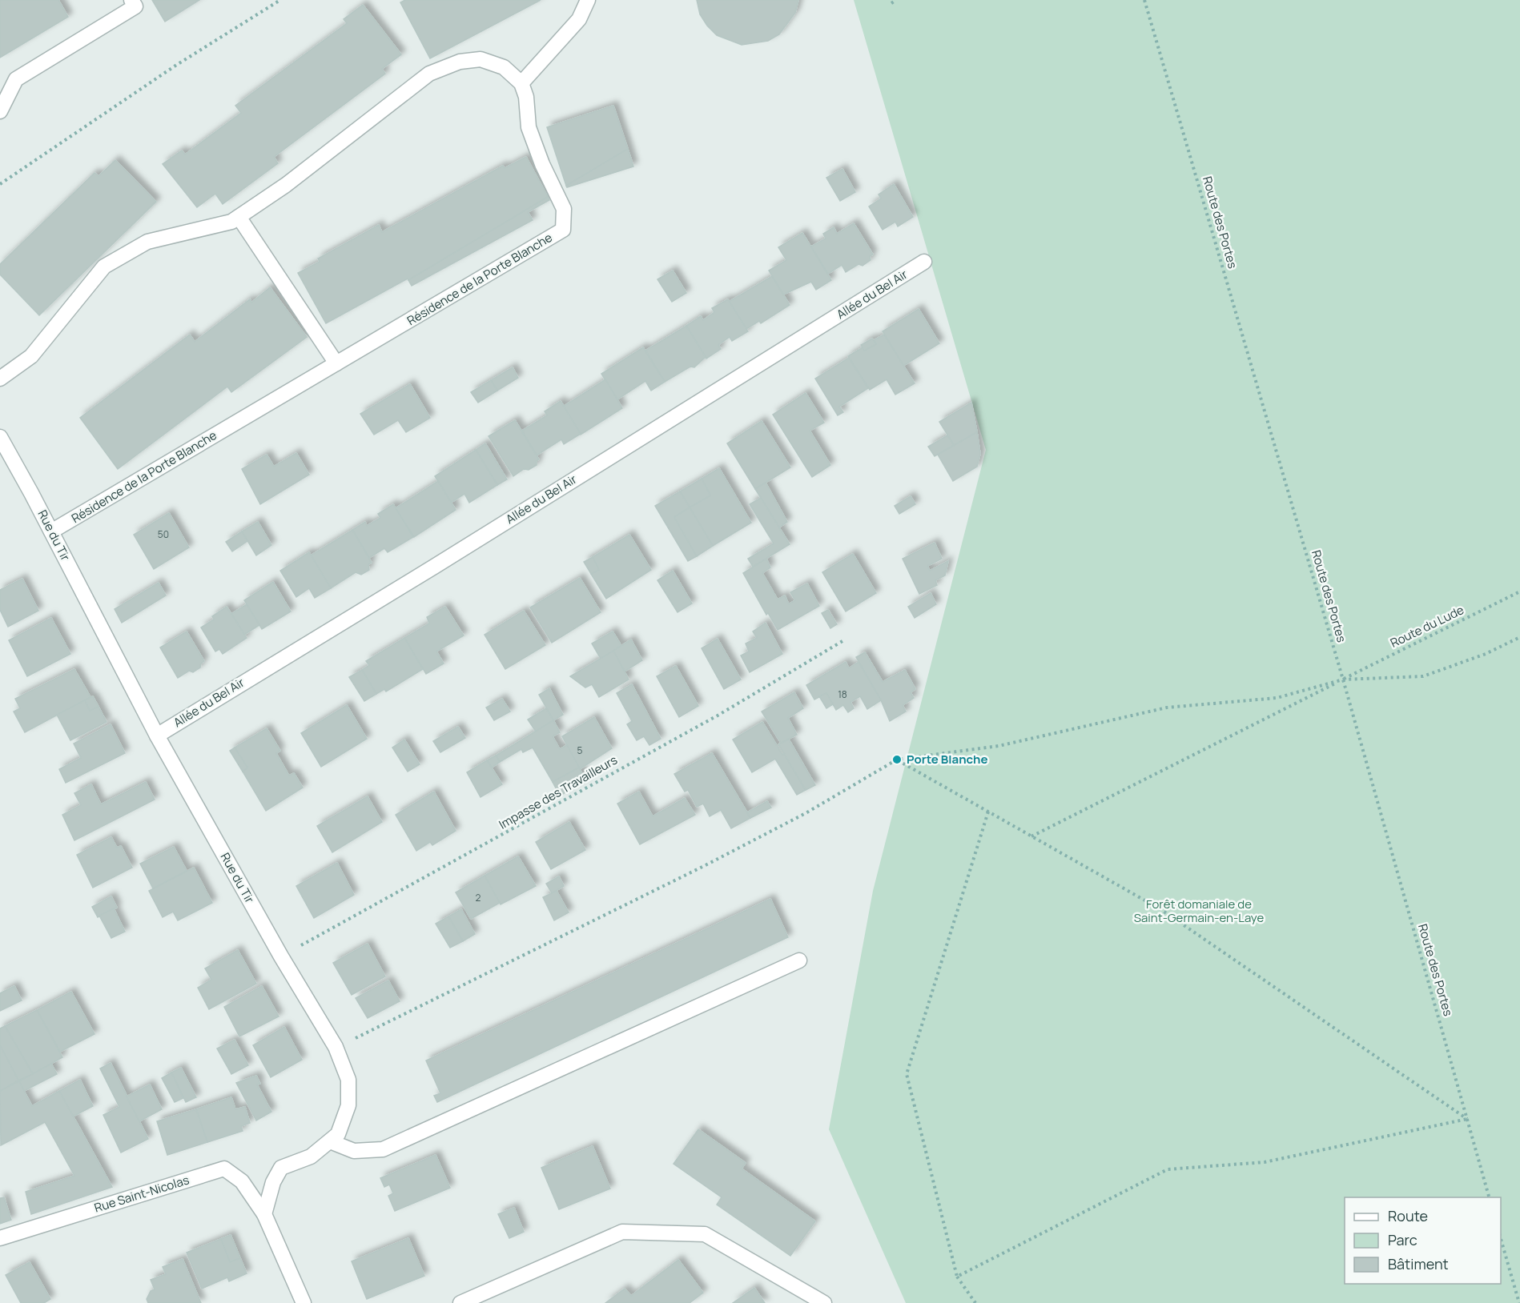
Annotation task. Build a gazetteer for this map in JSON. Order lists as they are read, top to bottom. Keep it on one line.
{"streets":{"street":["Résidence de la Porte Blanche","Allée du Bel Air","Rue du Tir","Rue Saint-Nicolas"],"path":["Route des Portes","Route du Lude","Impasse des Travailleurs"]},"crossings":[["Route des Portes","Route du Lude"],["Résidence de la Porte Blanche","Rue du Tir"],["Allée du Bel Air","Rue du Tir"],["Rue du Tir","Impasse des Travailleurs"],["Rue du Tir","Rue Saint-Nicolas"]],"parks":["Forêt domaniale de Saint-Germain-en-Laye"],"places":["Porte Blanche"],"house_numbers":["50","18","5","2"],"legend":["Route","Parc","Bâtiment"]}
